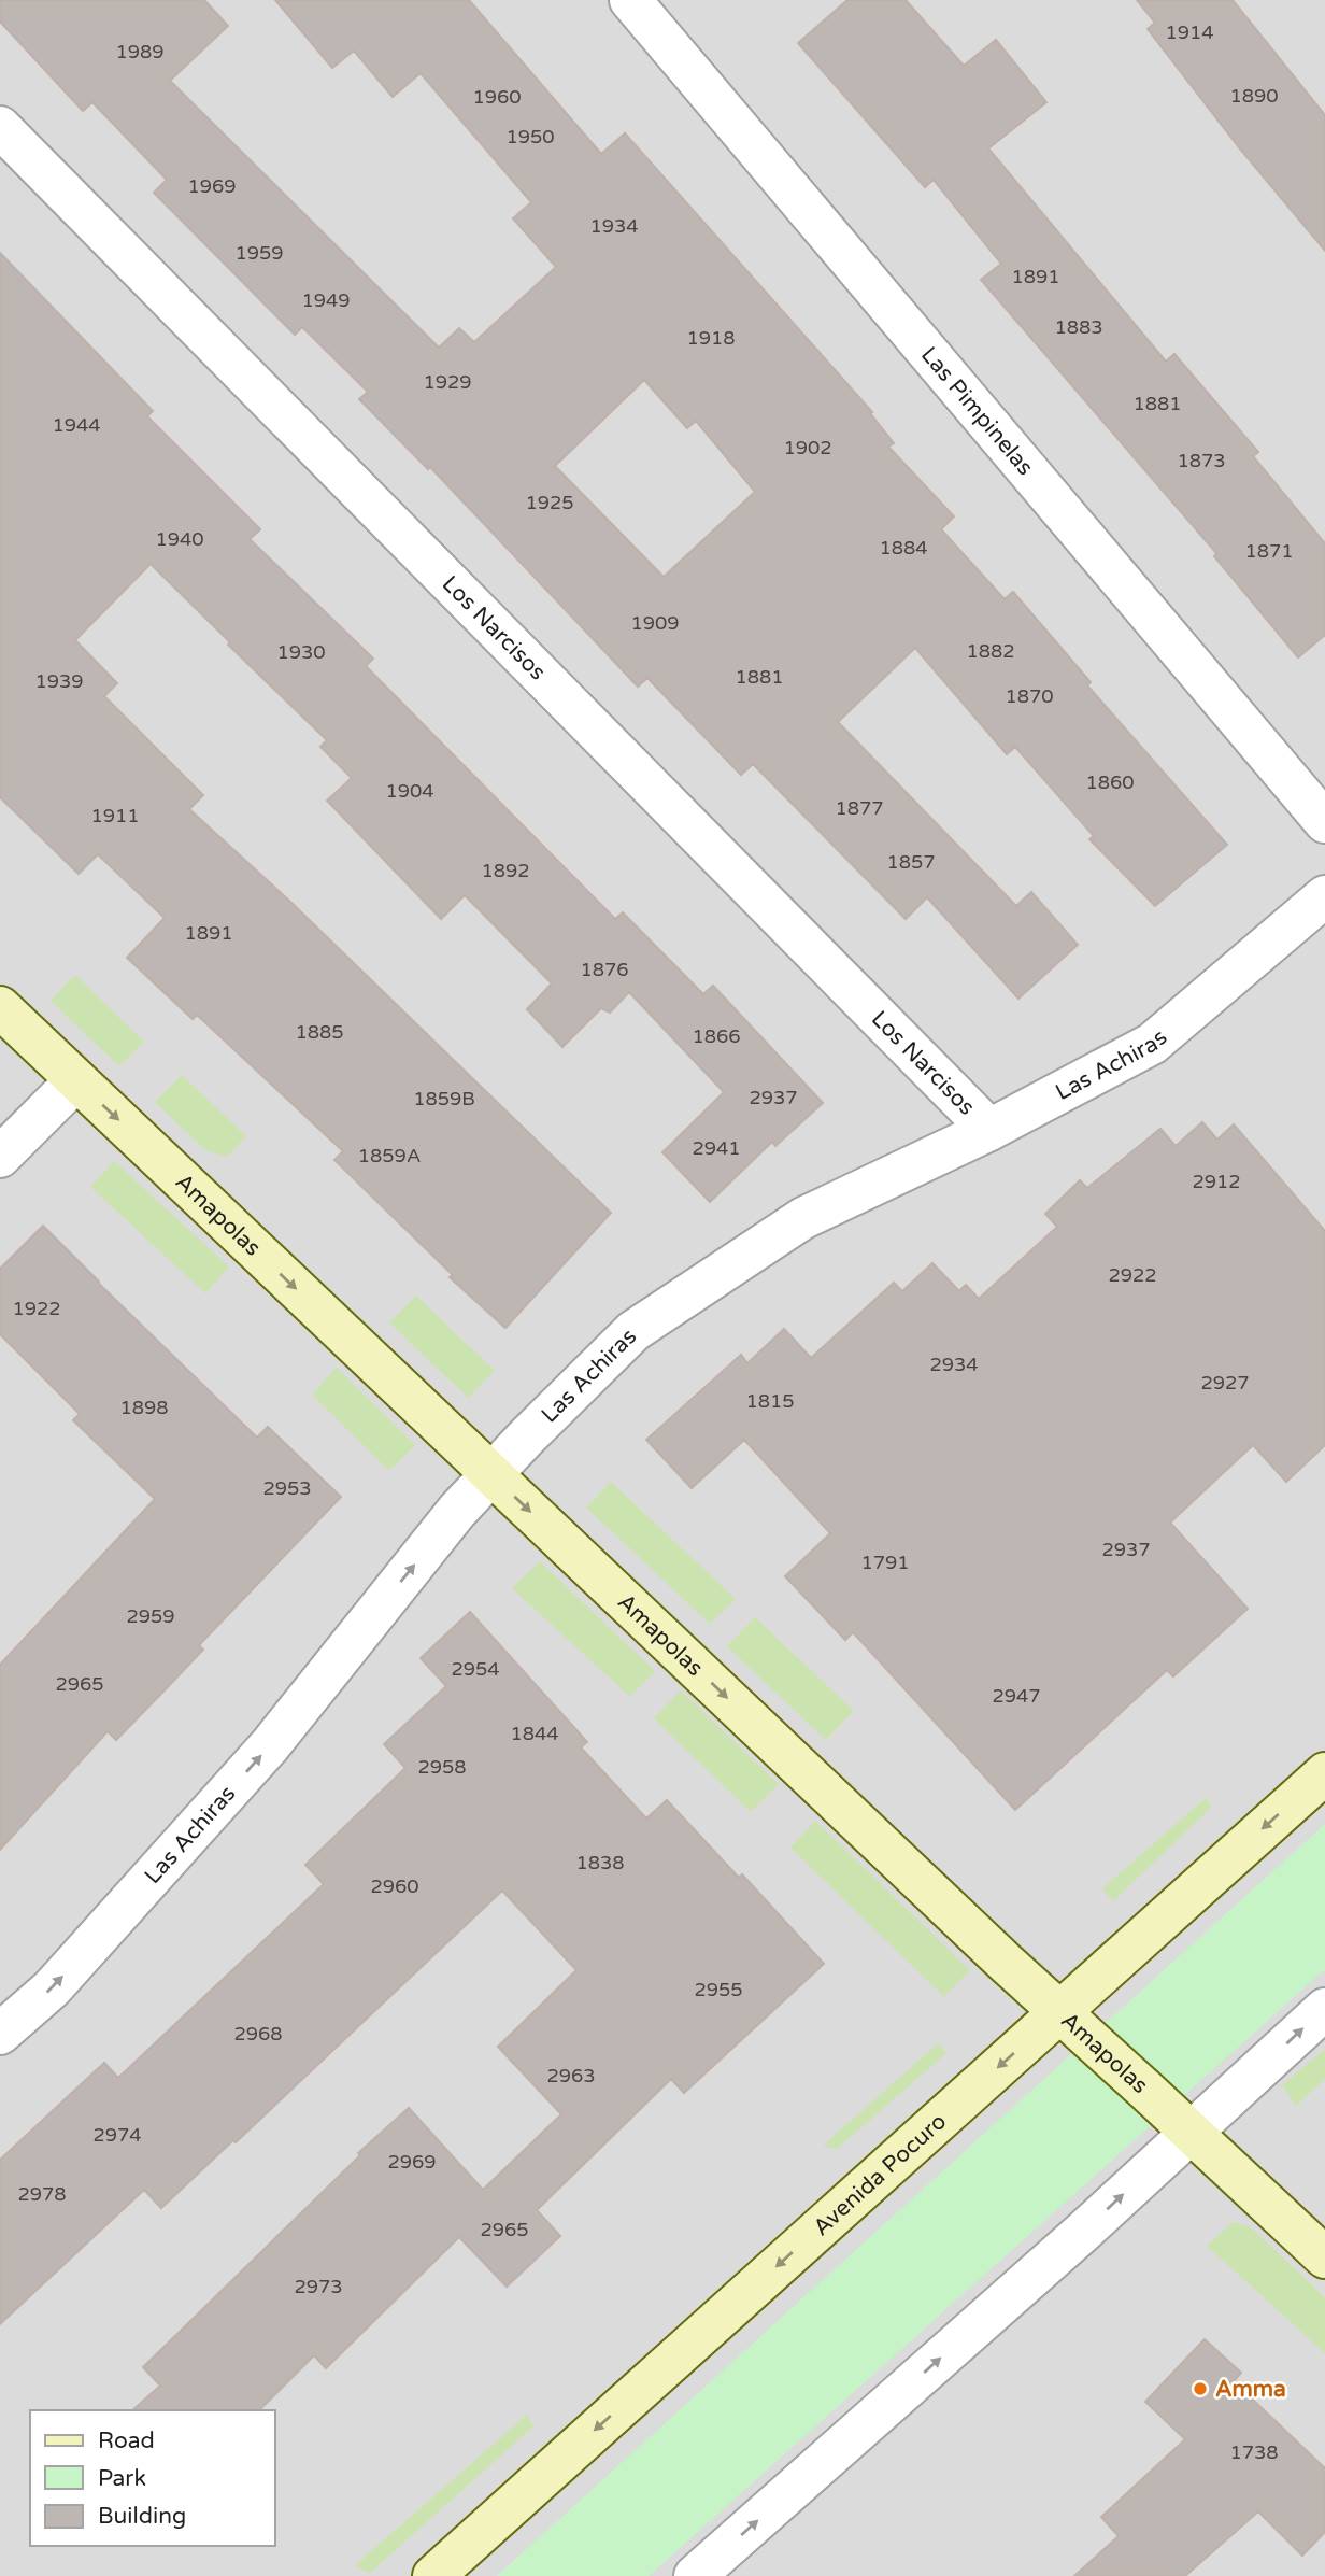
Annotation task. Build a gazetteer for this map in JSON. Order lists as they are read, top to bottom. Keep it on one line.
{"streets":{"street":["Las Pimpinelas","Los Narcisos","Las Achiras","Amapolas","Avenida Pocuro"]},"crossings":[["Los Narcisos","Las Achiras"],["Las Achiras","Amapolas"],["Amapolas","Avenida Pocuro"]],"one_way":["Las Achiras","Amapolas"],"places":["Amma"],"house_numbers":["1914","1989","1890","1960","1950","1969","1934","1959","1891","1949","1883","1918","1929","1881","1944","1902","1873","1925","1940","1884","1871","1909","1882","1930","1881","1939","1870","1860","1904","1877","1911","1857","1892","1891","1876","1885","1866","2937","1859B","2941","1859A","2912","2922","1922","2934","2927","1815","1898","2953","2937","1791","2959","2954","2965","2947","1844","2958","1838","2960","2955","2968","2963","2974","2969","2978","2965","2973","1738"],"legend":["Road","Park","Building"]}
